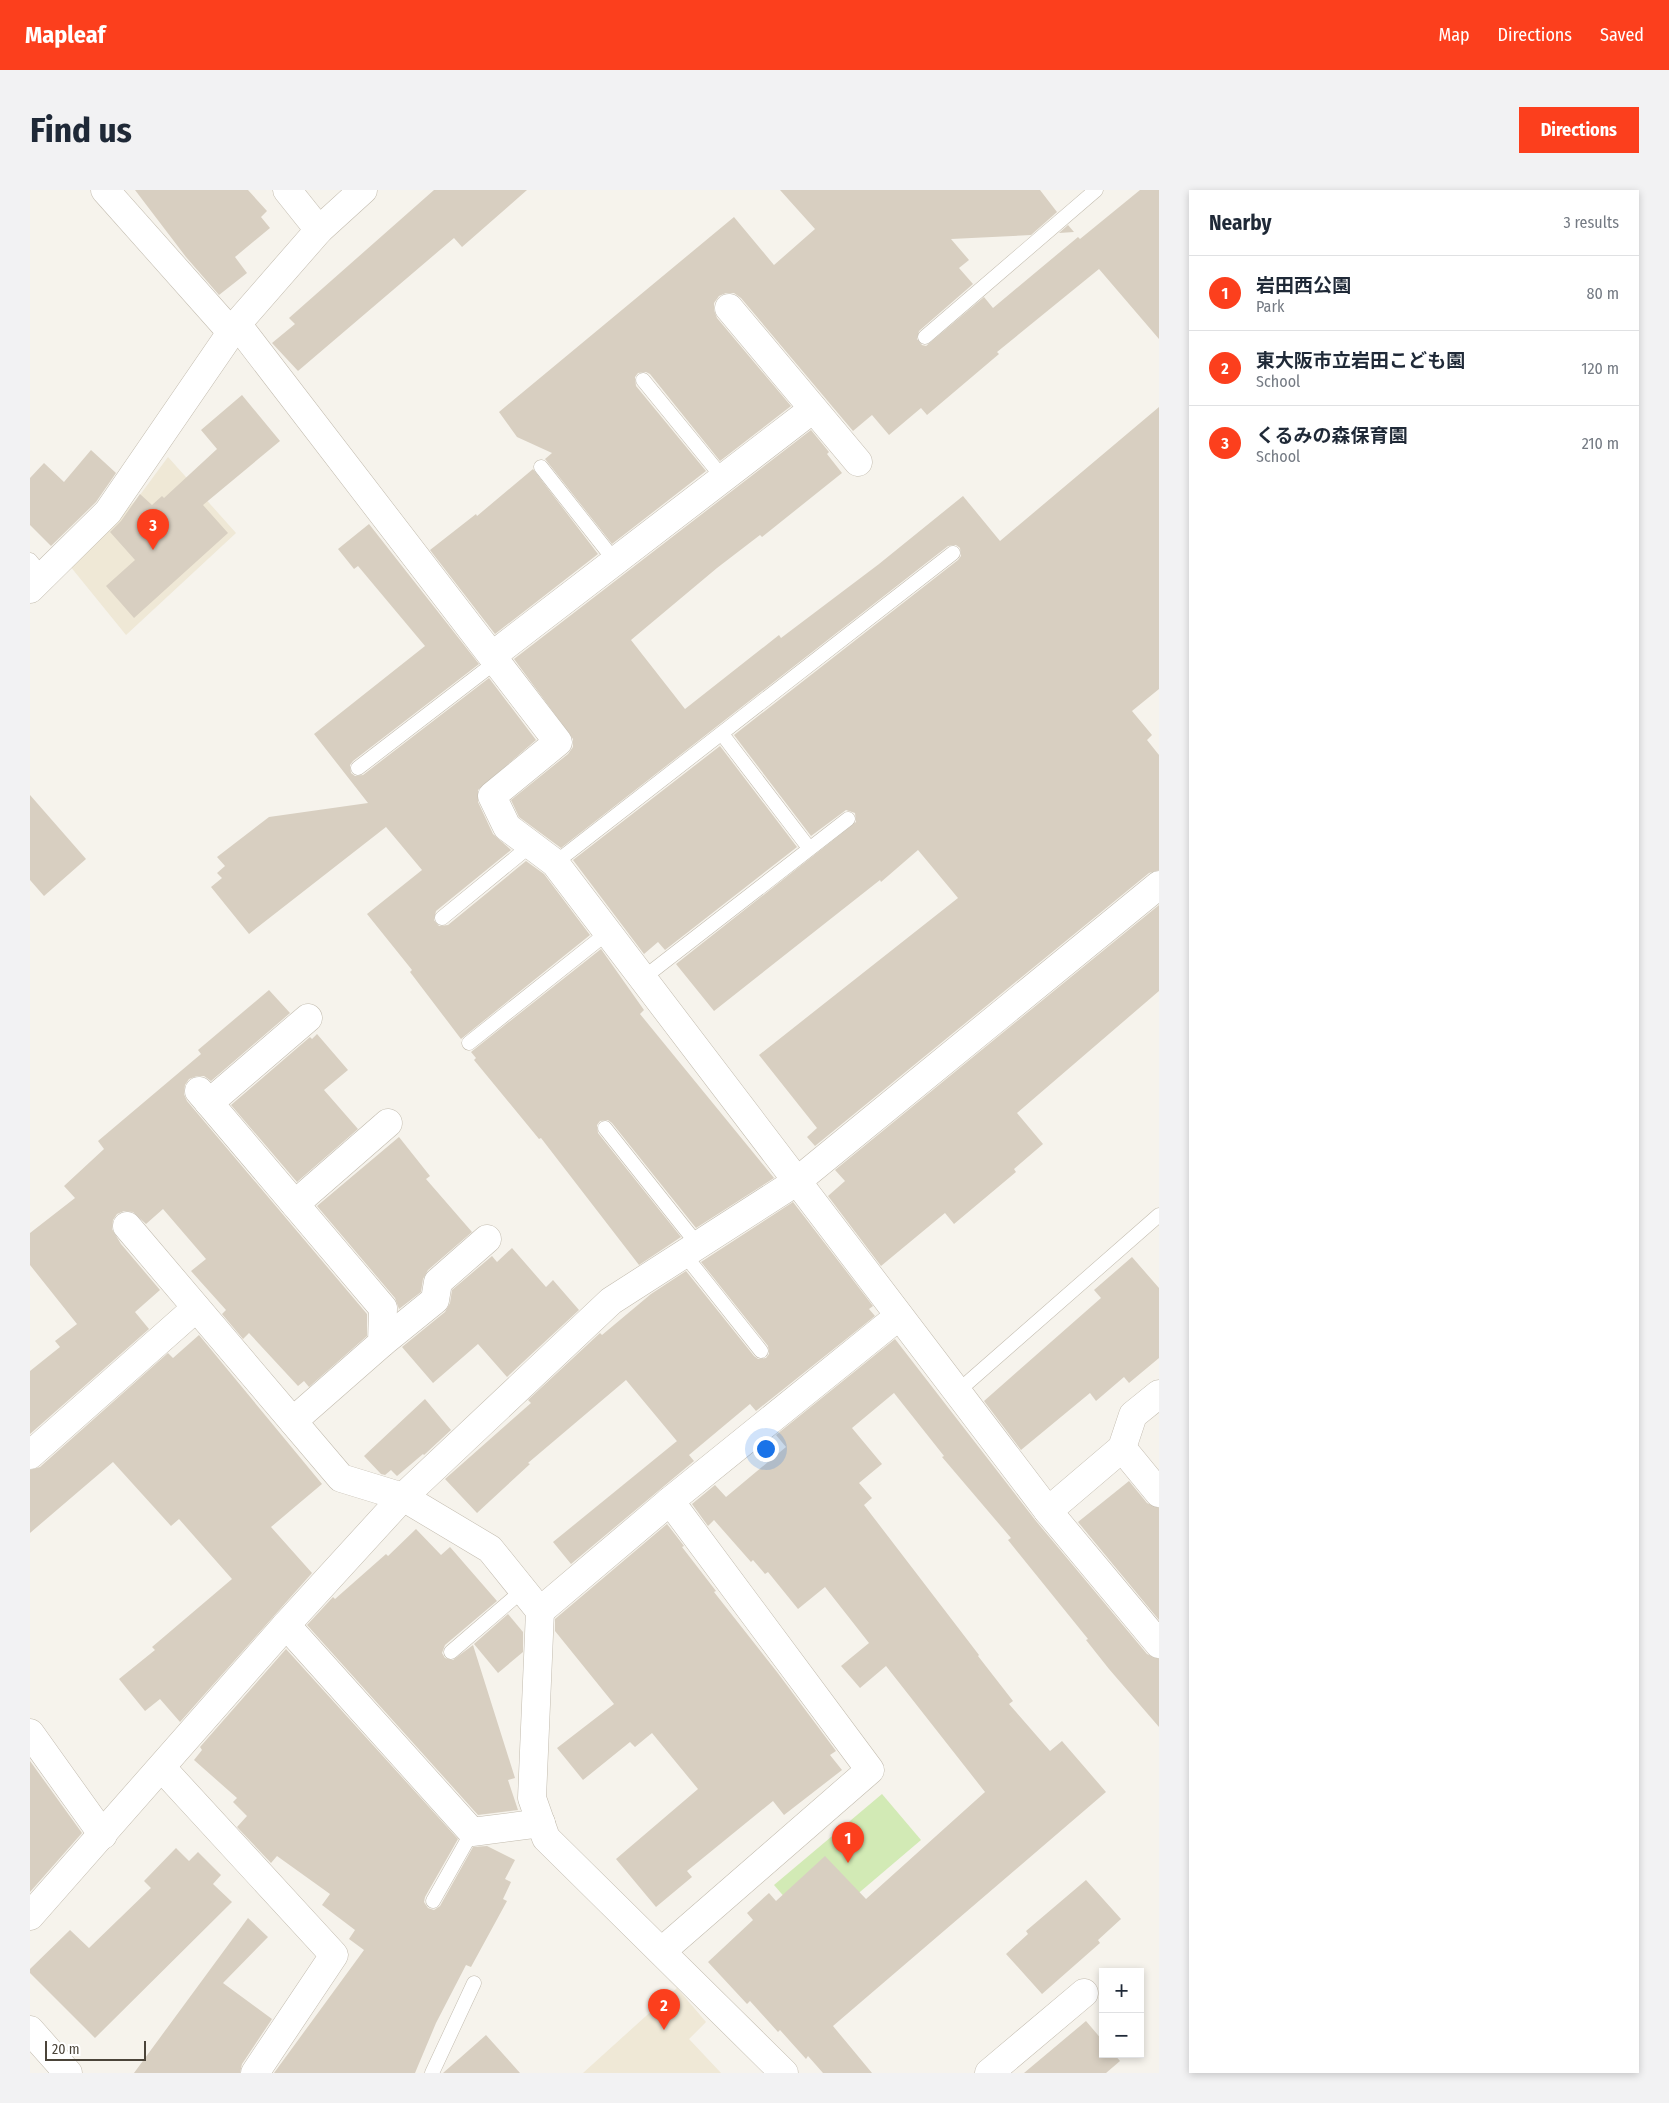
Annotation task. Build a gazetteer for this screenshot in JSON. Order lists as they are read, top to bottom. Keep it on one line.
{"scale_bar":"20 m","page":{"header":"Mapleaf","nav":["Map","Directions","Saved"],"buttons":"Directions","title":"Find us","heading":["Nearby","3 results"],"list":[{"mark":"1","name":"岩田西公園","note":"Park","value":"80 m"},{"mark":"2","name":"東大阪市立岩田こども園","note":"School","value":"120 m"},{"mark":"3","name":"くるみの森保育園","note":"School","value":"210 m"}],"pins":["3","1","2"],"map_buttons":["+","−"],"scale":"20 m"}}
